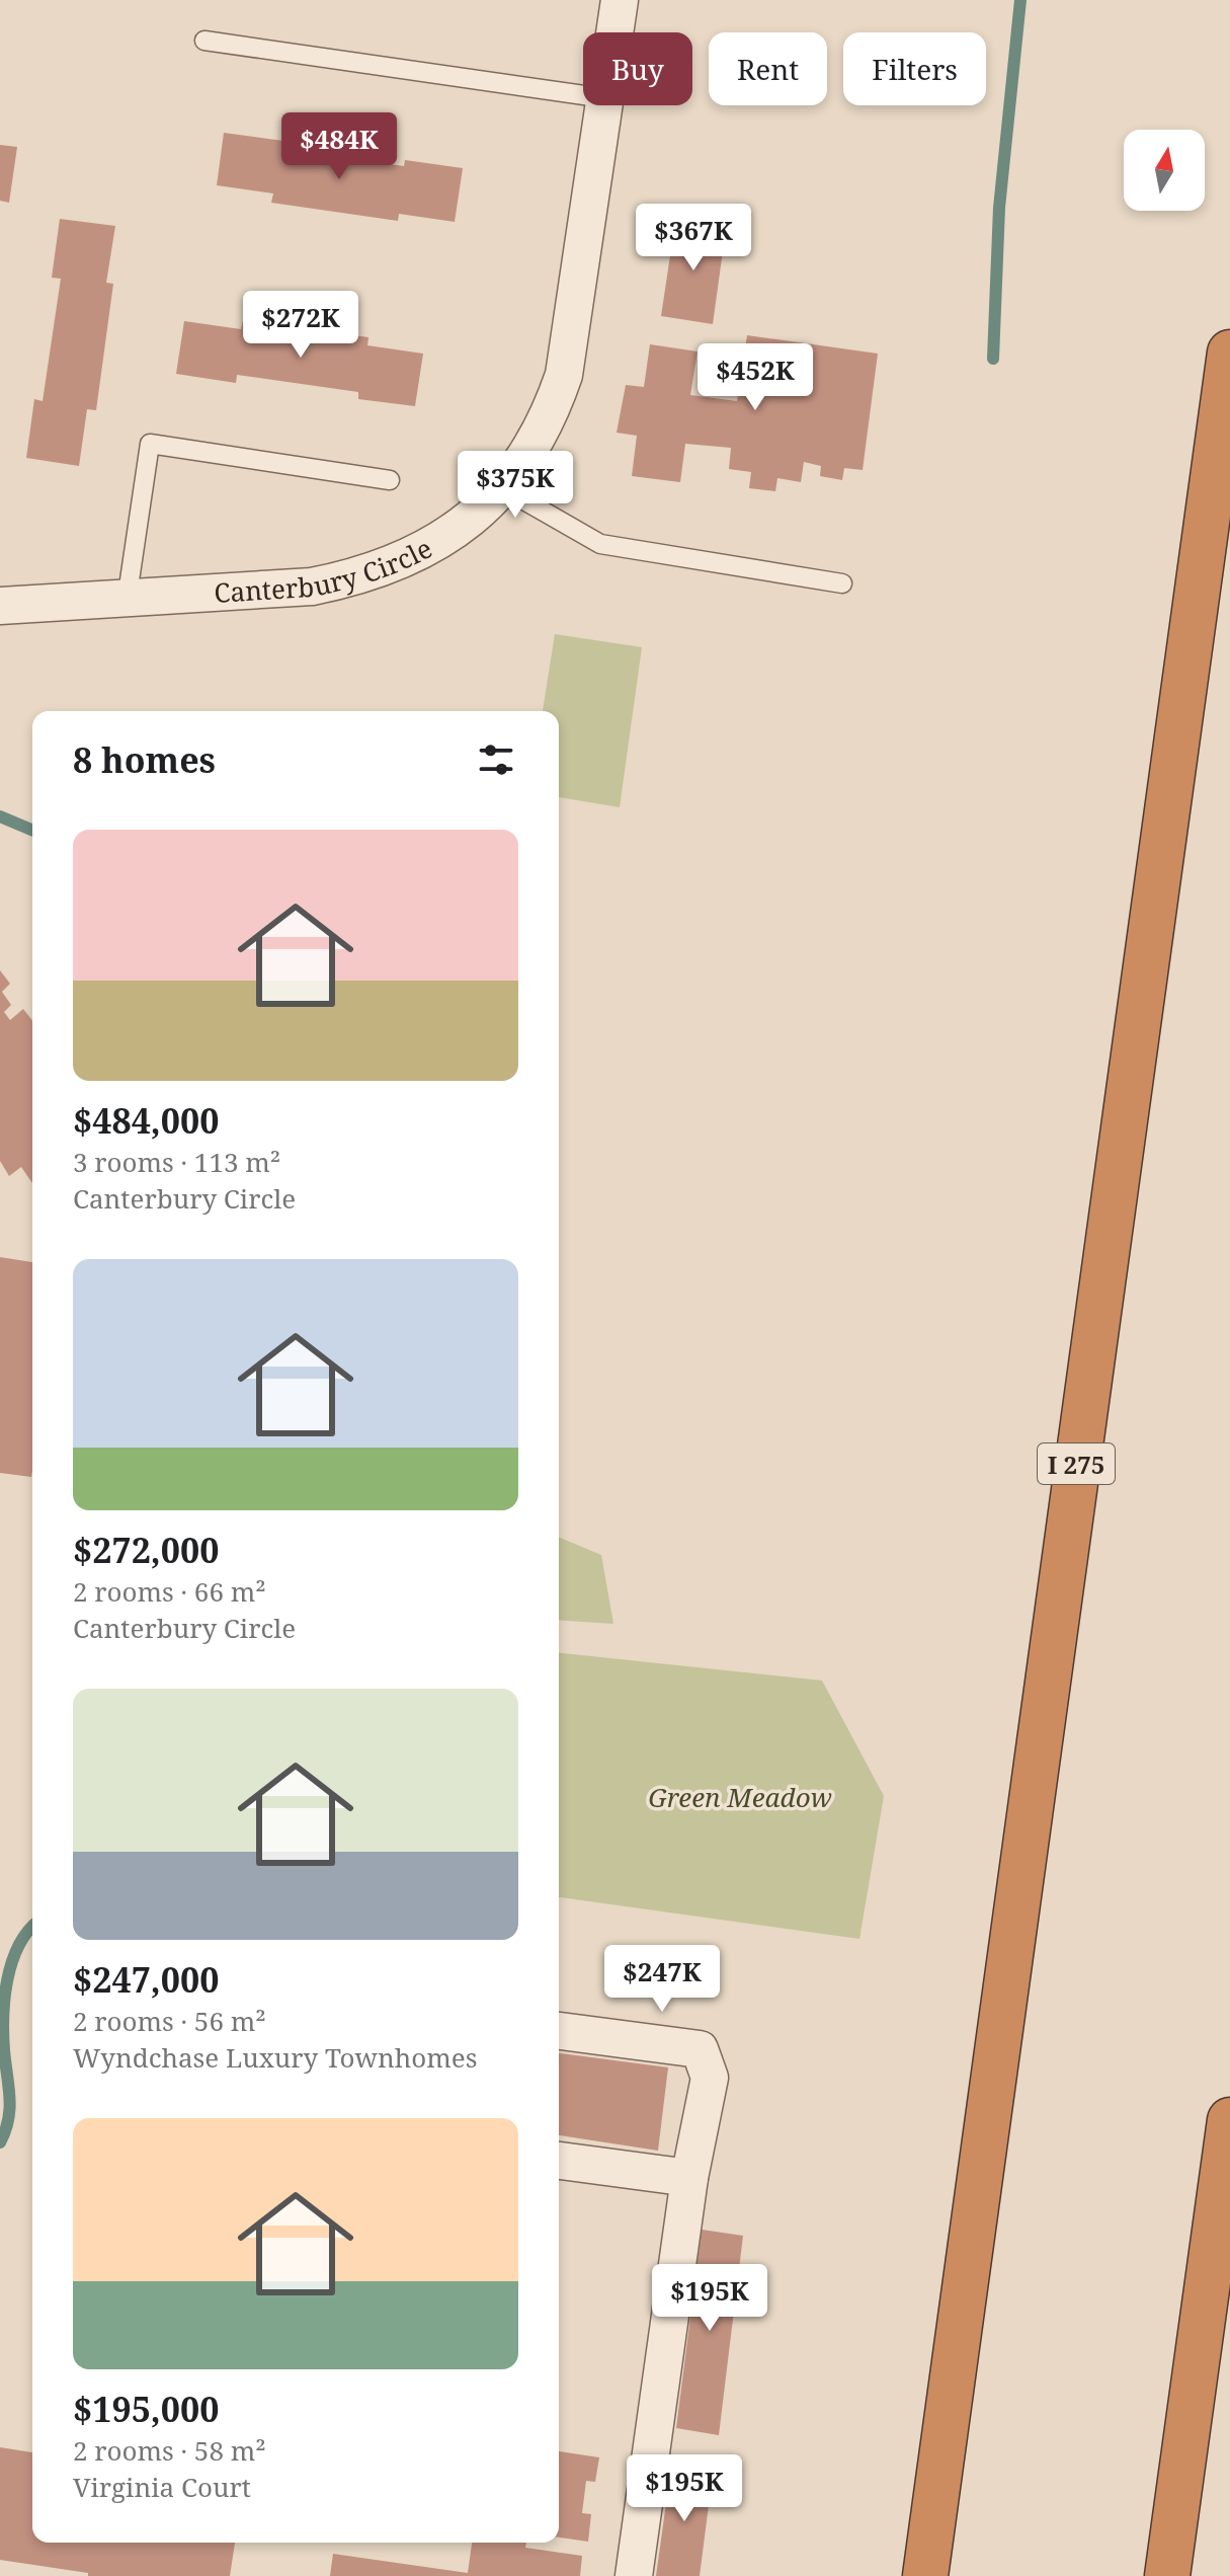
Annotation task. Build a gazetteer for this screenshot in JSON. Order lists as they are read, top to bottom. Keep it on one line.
{"streets":{"highway":["I 275"],"street":["Canterbury Circle"]},"parks":["Green Meadow"],"north":"top","page":{"chip":["Buy","Rent","Filters"],"price":["$484K","$367K","$272K","$452K","$375K","$247K","$195K","$195K"],"heading":"8 homes","list":[{"name":"$484,000","note":"3 rooms · 113 m² · Canterbury Circle"},{"name":"$272,000","note":"2 rooms · 66 m² · Canterbury Circle"},{"name":"$247,000","note":"2 rooms · 56 m² · Wyndchase Luxury Townhomes"},{"name":"$195,000","note":"2 rooms · 58 m² · Virginia Court"}]}}
